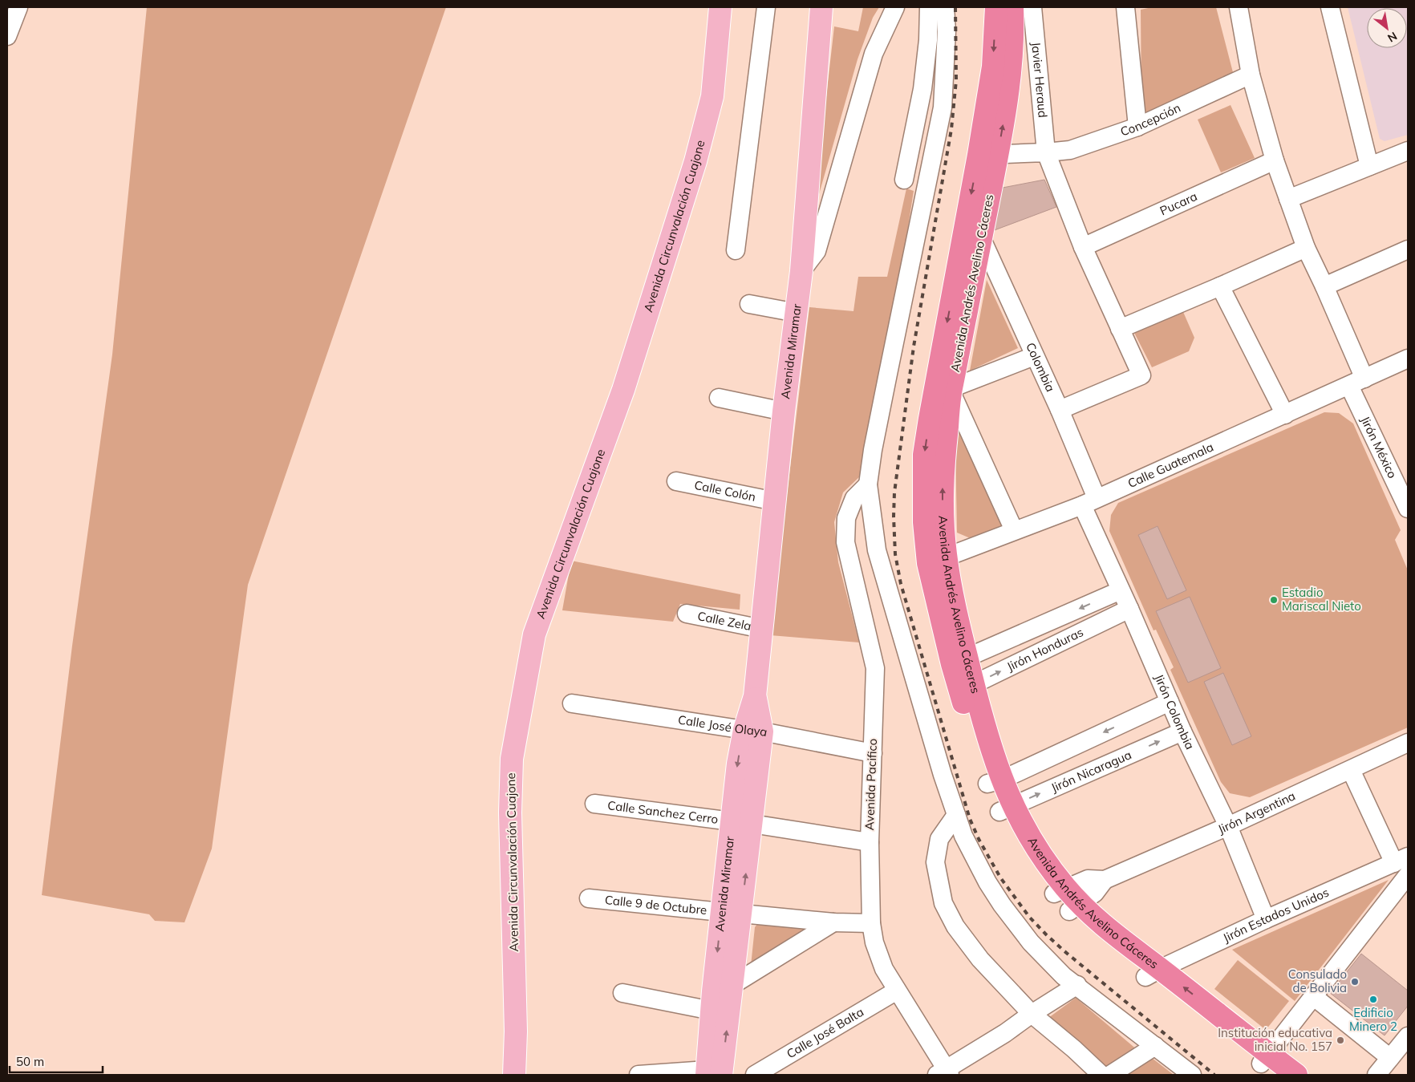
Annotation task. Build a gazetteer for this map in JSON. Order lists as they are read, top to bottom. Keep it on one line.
{"streets":{"highway":["Avenida Andrés Avelino Cáceres"],"main road":["Avenida Circunvalación Cuajone","Avenida Miramar"],"street":["Javier Heraud","Concepción","Pucara","Colombia","Jirón México","Calle Guatemala","Calle Colón","Calle Zela","Jirón Honduras","Jirón Colombia","Calle José Olaya","Jirón Nicaragua","Avenida Pacifico","Calle Sanchez Cerro","Jirón Argentina","Calle 9 de Octubre","Jirón Estados Unidos","Calle José Balta"]},"crossings":[["Javier Heraud","Concepción"],["Javier Heraud","Pucara"],["Javier Heraud","Colombia"],["Concepción","Avenida Andrés Avelino Cáceres"],["Concepción","Jirón México"],["Pucara","Jirón México"],["Avenida Andrés Avelino Cáceres","Colombia"],["Avenida Andrés Avelino Cáceres","Calle Guatemala"],["Avenida Andrés Avelino Cáceres","Jirón Honduras"],["Avenida Andrés Avelino Cáceres","Jirón Nicaragua"],["Avenida Andrés Avelino Cáceres","Jirón Argentina"],["Avenida Andrés Avelino Cáceres","Jirón Estados Unidos"],["Avenida Miramar","Calle Colón"],["Avenida Miramar","Calle Zela"],["Avenida Miramar","Calle José Olaya"],["Avenida Miramar","Calle Sanchez Cerro"],["Avenida Miramar","Calle 9 de Octubre"],["Colombia","Calle Guatemala"],["Colombia","Jirón Colombia"],["Jirón México","Calle Guatemala"],["Calle Guatemala","Jirón Colombia"],["Jirón Honduras","Jirón Colombia"],["Jirón Colombia","Jirón Nicaragua"],["Jirón Colombia","Jirón Argentina"],["Jirón Colombia","Jirón Estados Unidos"],["Calle José Olaya","Avenida Pacifico"],["Avenida Pacifico","Calle Sanchez Cerro"],["Avenida Pacifico","Calle 9 de Octubre"],["Avenida Pacifico","Calle José Balta"]],"places":["Estadio Mariscal Nieto","Consulado de Bolivia","Edificio Minero 2","Institución educativa inicial No. 157"],"scale_bar":"50 m","north":"bottom right"}
